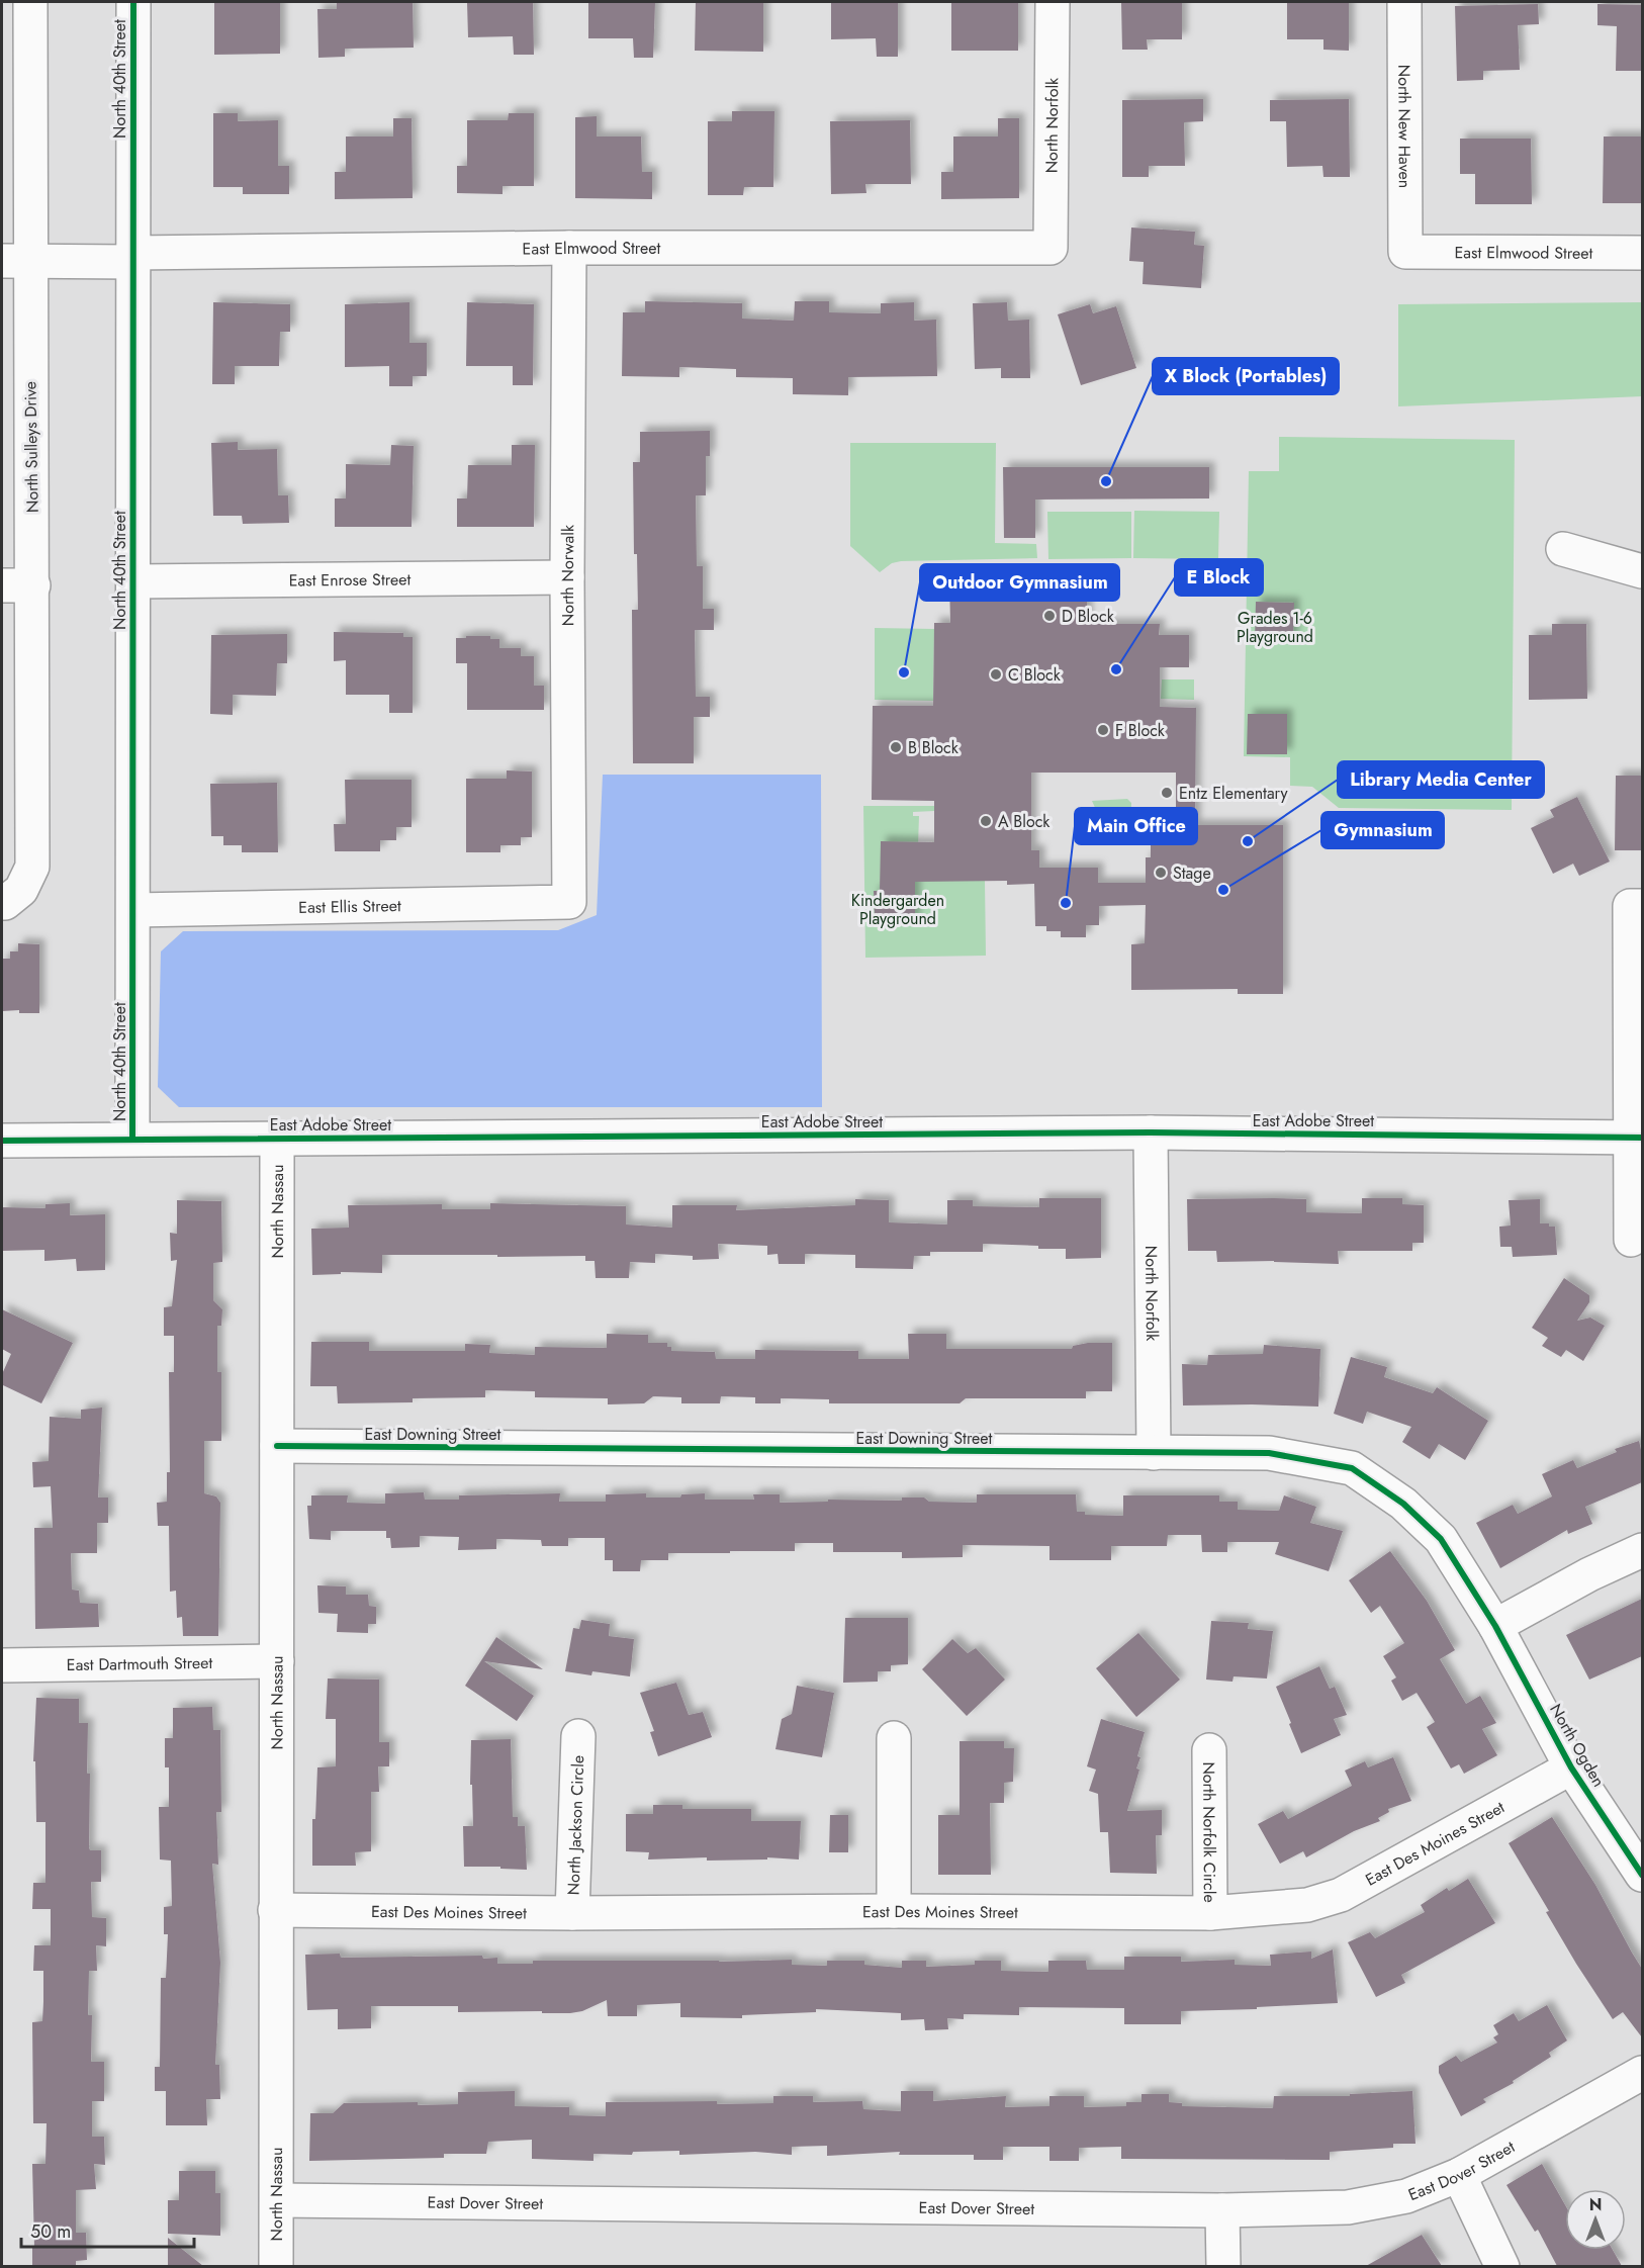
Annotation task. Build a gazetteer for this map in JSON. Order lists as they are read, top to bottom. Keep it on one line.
{"streets":{"street":["North 40th Street","North Norfolk","North New Haven","East Elmwood Street","North Sulleys Drive","North Norwalk","East Enrose Street","East Ellis Street","East Adobe Street","North Nassau","East Downing Street","East Dartmouth Street","North Ogden","North Jackson Circle","North Norfolk Circle","East Des Moines Street","East Dover Street"]},"crossings":[["North 40th Street","East Elmwood Street"],["North 40th Street","East Enrose Street"],["North 40th Street","East Ellis Street"],["North 40th Street","East Adobe Street"],["North Norfolk","East Elmwood Street"],["North Norfolk","East Adobe Street"],["North Norfolk","East Downing Street"],["North New Haven","East Elmwood Street"],["East Elmwood Street","North Sulleys Drive"],["East Elmwood Street","North Norwalk"],["North Norwalk","East Enrose Street"],["North Norwalk","East Ellis Street"],["East Adobe Street","North Nassau"],["North Nassau","East Downing Street"],["North Nassau","East Dartmouth Street"],["North Nassau","East Des Moines Street"],["North Nassau","East Dover Street"],["East Downing Street","North Ogden"],["North Ogden","East Des Moines Street"],["North Jackson Circle","East Des Moines Street"],["North Norfolk Circle","East Des Moines Street"]],"parks":["Grades 1-6 Playground","Kindergarden Playground"],"places":["X Block (Portables)","D Block","E Block","Outdoor Gymnasium","C Block","F Block","B Block","Entz Elementary","A Block","Library Media Center","Stage","Gymnasium","Main Office"],"scale_bar":"50 m","north":"top"}
